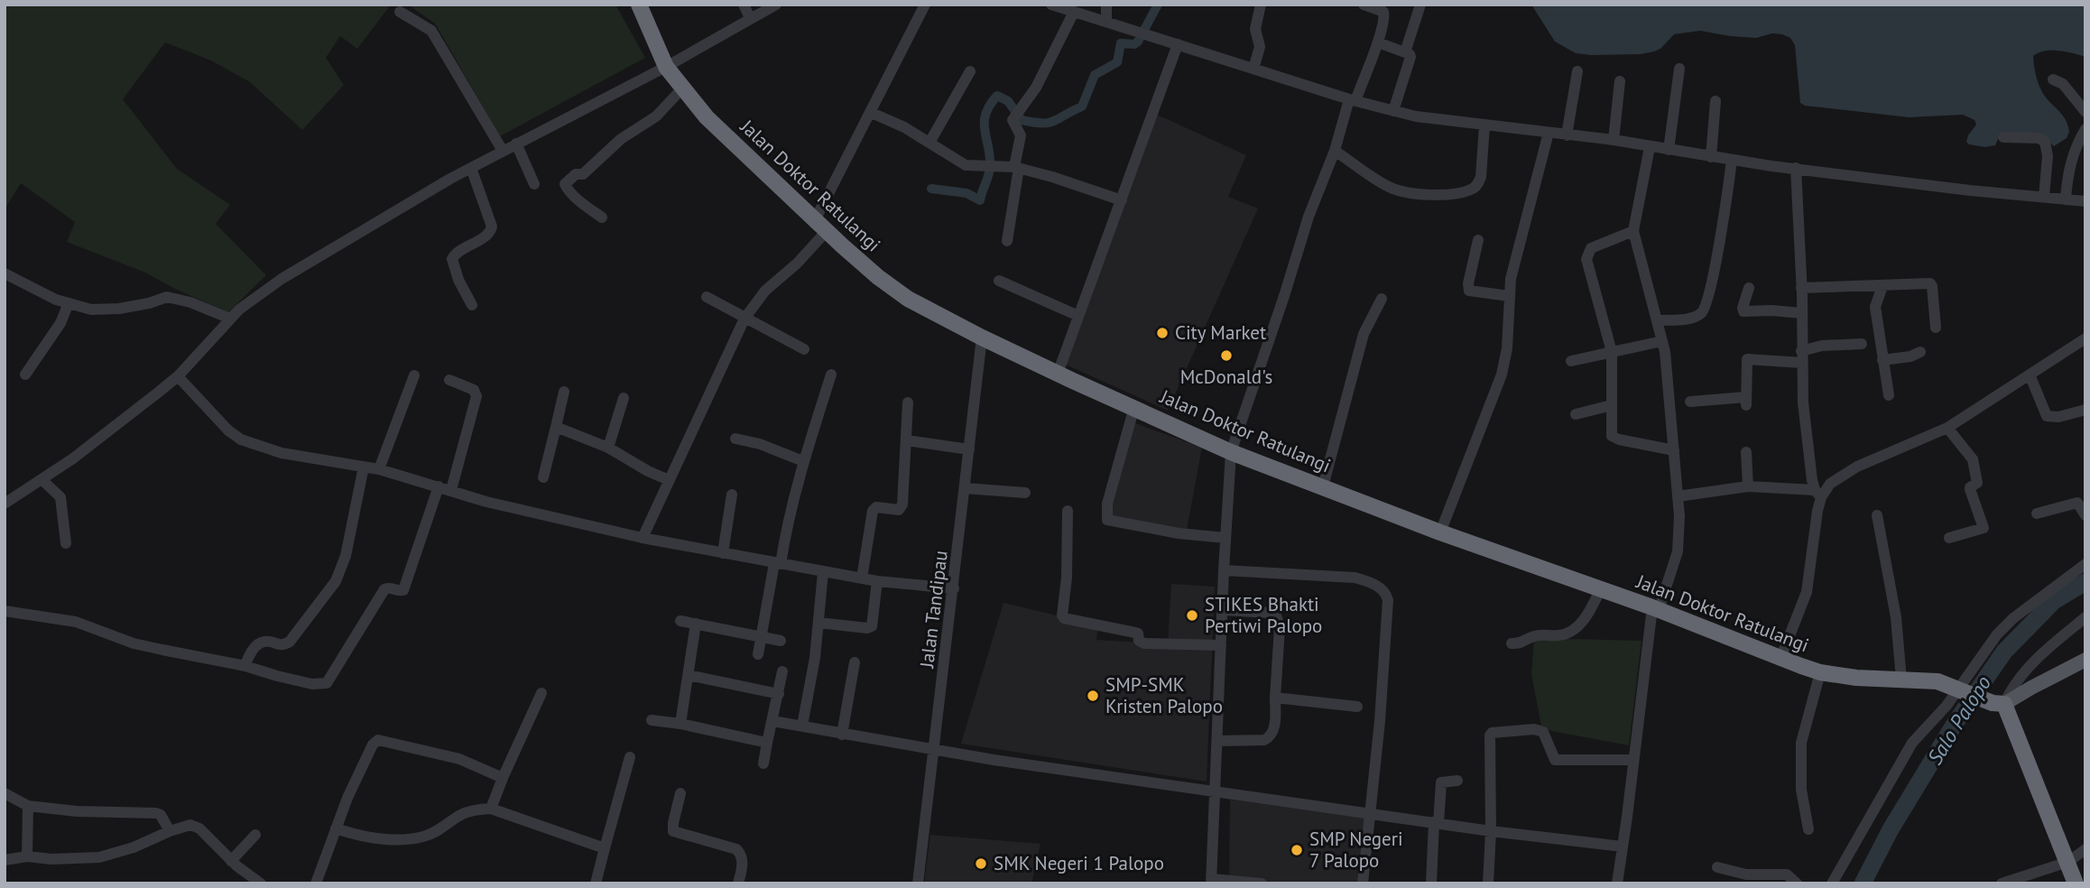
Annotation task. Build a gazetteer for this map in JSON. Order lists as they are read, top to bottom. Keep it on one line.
{"streets":{"highway":["Jalan Doktor Ratulangi"],"street":["Jalan Tandipau"]},"crossings":[["Jalan Doktor Ratulangi","Jalan Tandipau"]],"water":["Salo Palopo"],"places":["City Market","McDonald's","STIKES Bhakti Pertiwi Palopo","SMP-SMK Kristen Palopo","SMP Negeri 7 Palopo","SMK Negeri 1 Palopo"]}
